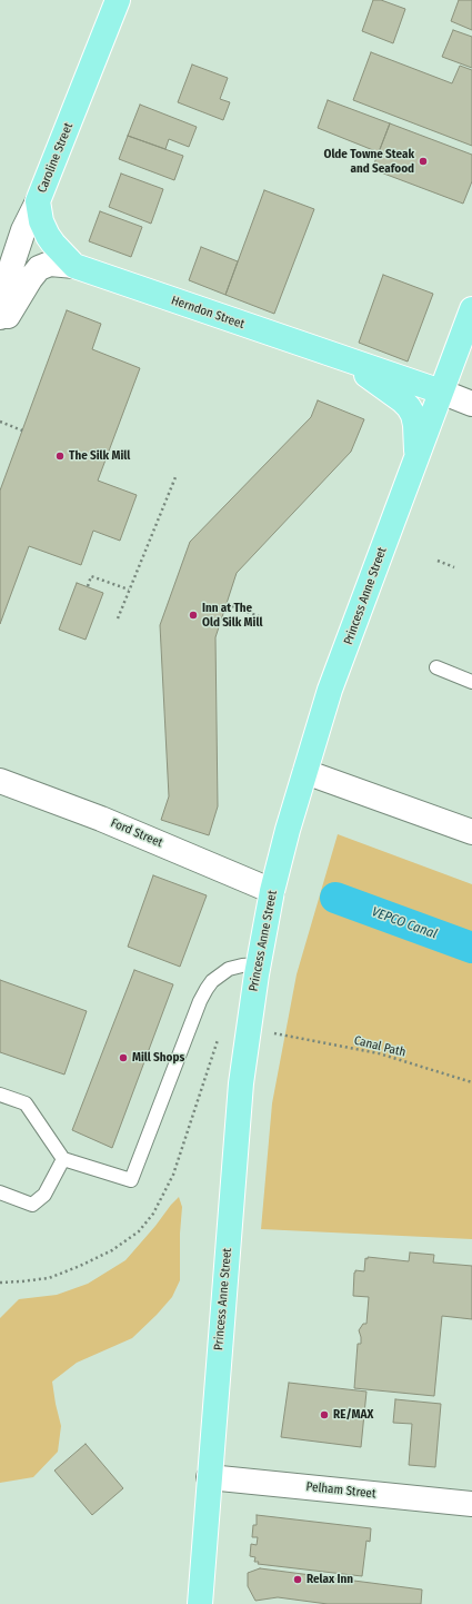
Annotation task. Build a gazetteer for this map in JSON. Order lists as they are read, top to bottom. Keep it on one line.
{"streets":{"main road":["Caroline Street","Herndon Street","Princess Anne Street"],"street":["Ford Street","Pelham Street"],"path":["Canal Path"]},"crossings":[["Herndon Street","Princess Anne Street"],["Princess Anne Street","Ford Street"],["Princess Anne Street","Pelham Street"]],"water":["VEPCO Canal"],"places":["Olde Towne Steak and Seafood","The Silk Mill","Inn at The Old Silk Mill","Mill Shops","RE/MAX","Relax Inn"]}
